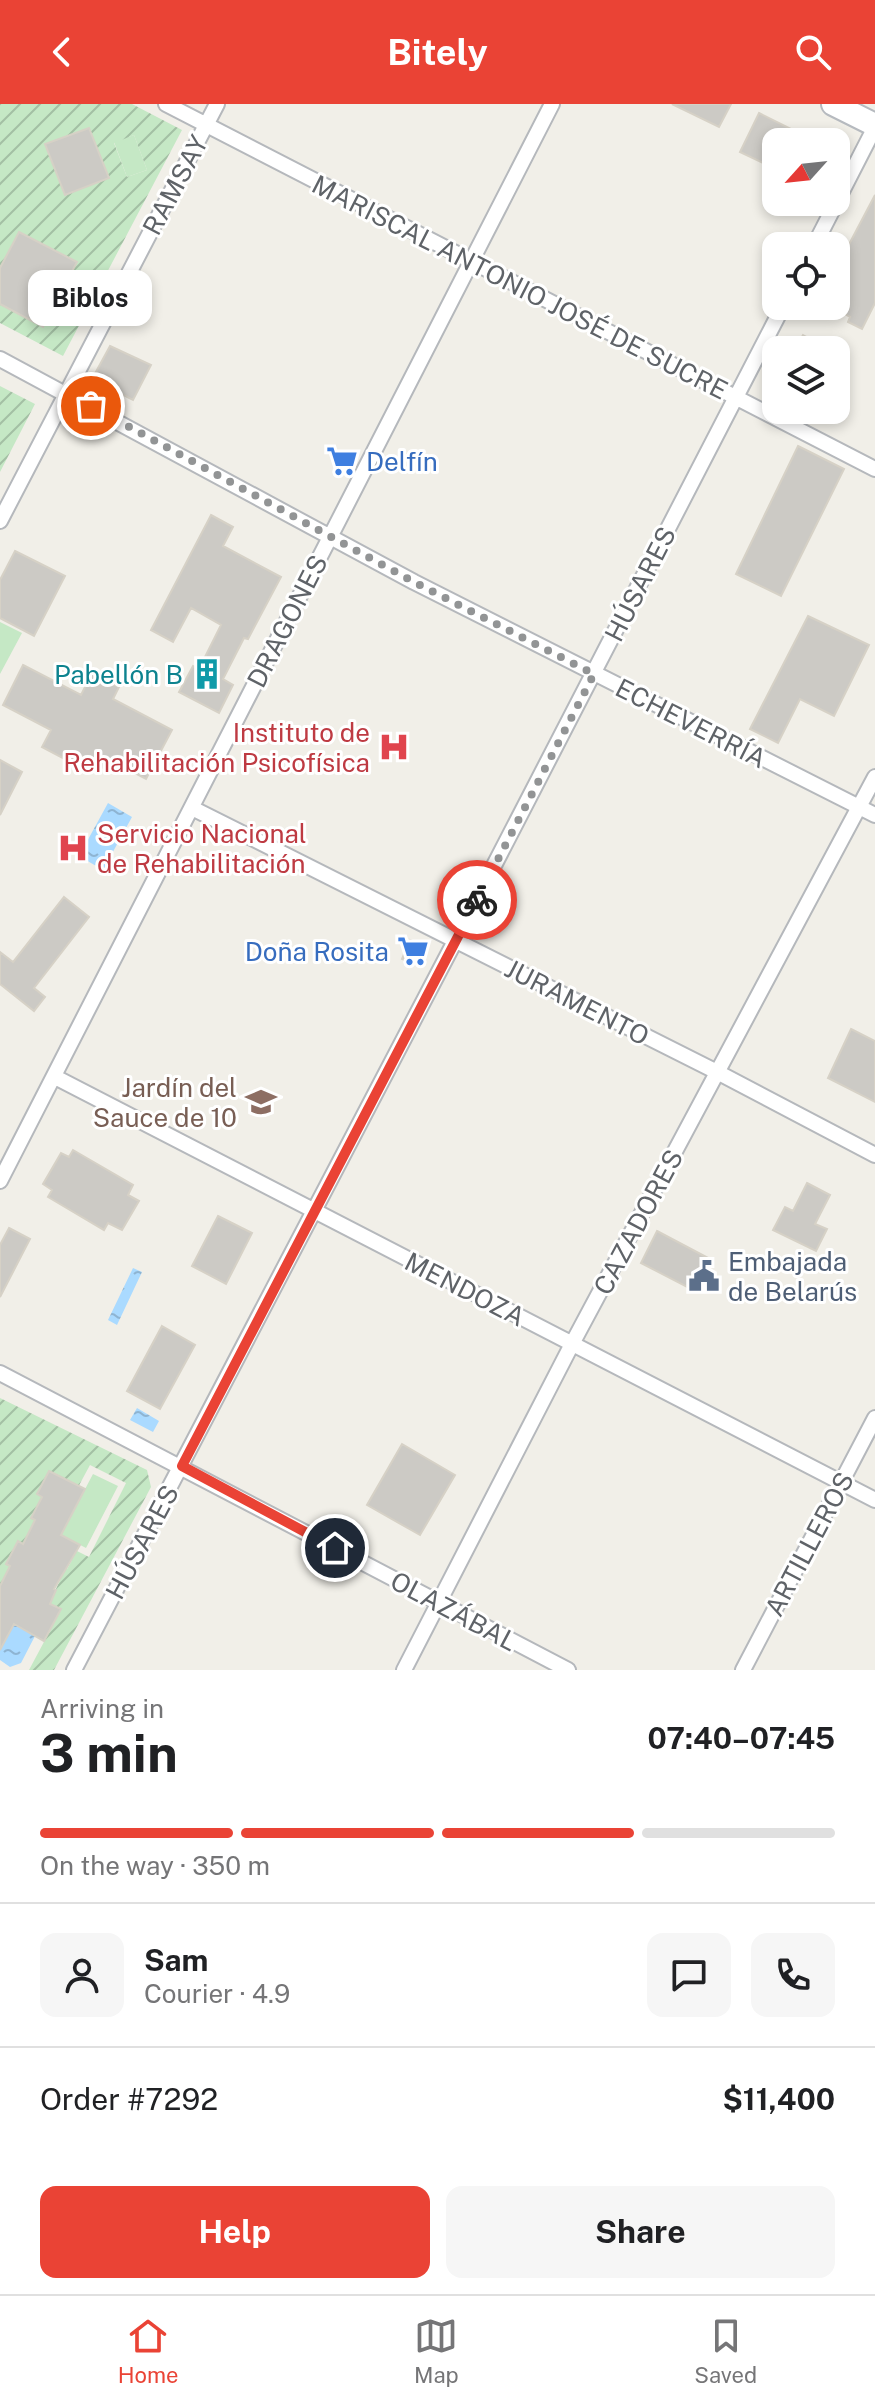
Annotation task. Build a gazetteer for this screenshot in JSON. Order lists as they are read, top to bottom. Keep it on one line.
{"streets":{"street":["RAMSAY","MARISCAL ANTONIO JOSÉ DE SUCRE","HÚSARES","DRAGONES","ECHEVERRÍA","JURAMENTO","CAZADORES","MENDOZA","ARTILLEROS","OLAZÁBAL"]},"crossings":[["RAMSAY","MARISCAL ANTONIO JOSÉ DE SUCRE"],["RAMSAY","ECHEVERRÍA"],["MARISCAL ANTONIO JOSÉ DE SUCRE","HÚSARES"],["MARISCAL ANTONIO JOSÉ DE SUCRE","DRAGONES"],["HÚSARES","ECHEVERRÍA"],["HÚSARES","JURAMENTO"],["HÚSARES","MENDOZA"],["HÚSARES","OLAZÁBAL"],["DRAGONES","ECHEVERRÍA"],["DRAGONES","JURAMENTO"],["DRAGONES","MENDOZA"],["ECHEVERRÍA","CAZADORES"],["JURAMENTO","CAZADORES"],["CAZADORES","MENDOZA"],["CAZADORES","OLAZÁBAL"],["MENDOZA","ARTILLEROS"]],"places":{"other":["Biblos"],"supermarket":["Delfín","Doña Rosita"],"building":["Pabellón B"],"hospital":["Instituto de Rehabilitación Psicofísica","Servicio Nacional de Rehabilitación"],"school or university":["Jardín del Sauce de 10"],"public building":["Embajada de Belarús"]},"north":"bottom left","page":{"header":"Bitely","bubble":"Biblos","heading":["3 min","Arriving in","07:40–07:45"],"panel":["Sam","Courier · 4.9","Order #7292","$11,400"],"bar":"On the way · 350 m","buttons":["Help","Share"],"tabs":["Home","Map","Saved"]}}
